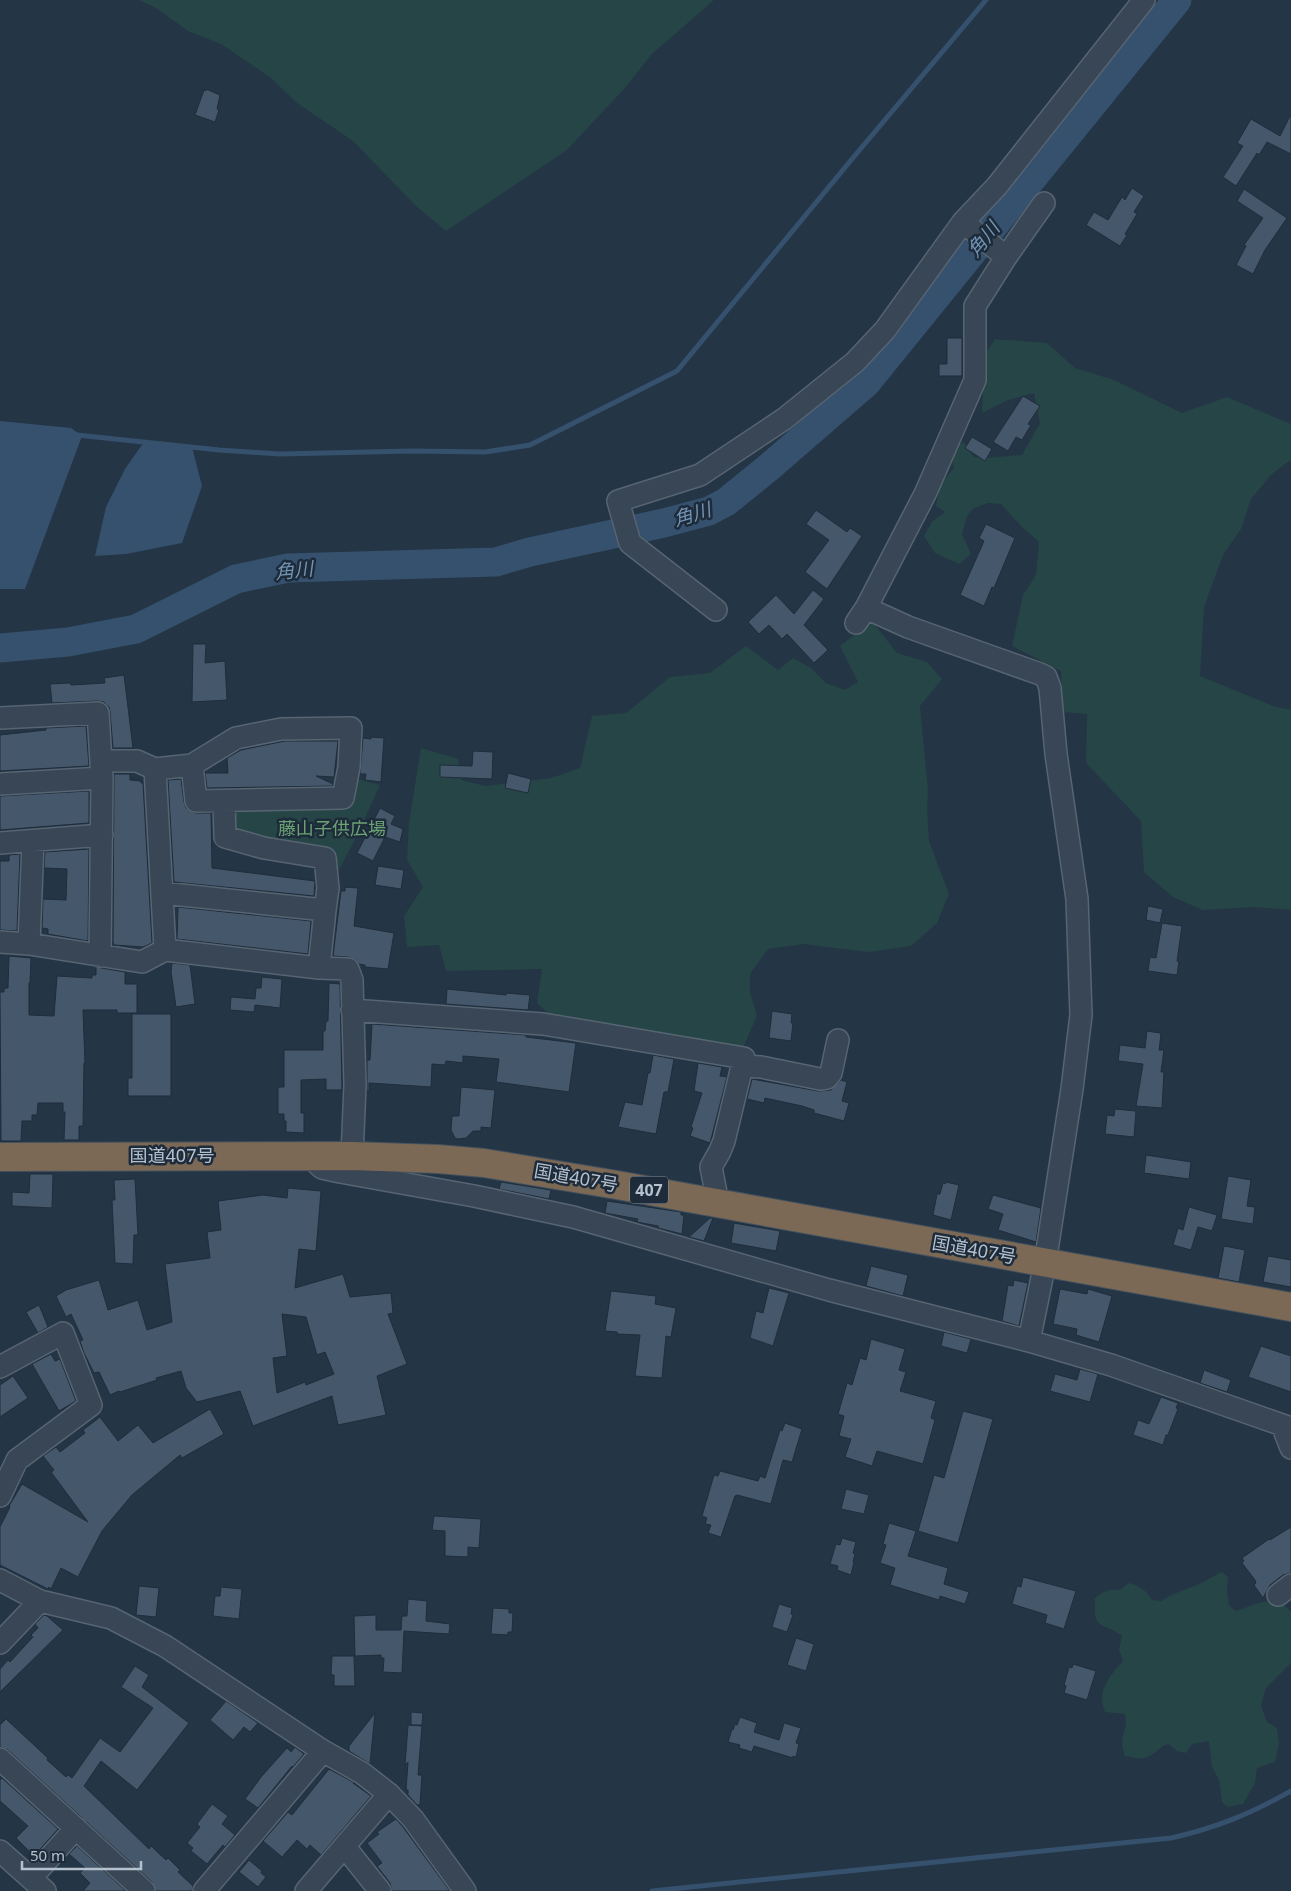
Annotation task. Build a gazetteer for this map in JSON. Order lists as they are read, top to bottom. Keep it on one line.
{"streets":{"highway":["国道407号","407"]},"water":["角川"],"parks":["藤山子供広場"],"scale_bar":"50 m"}
